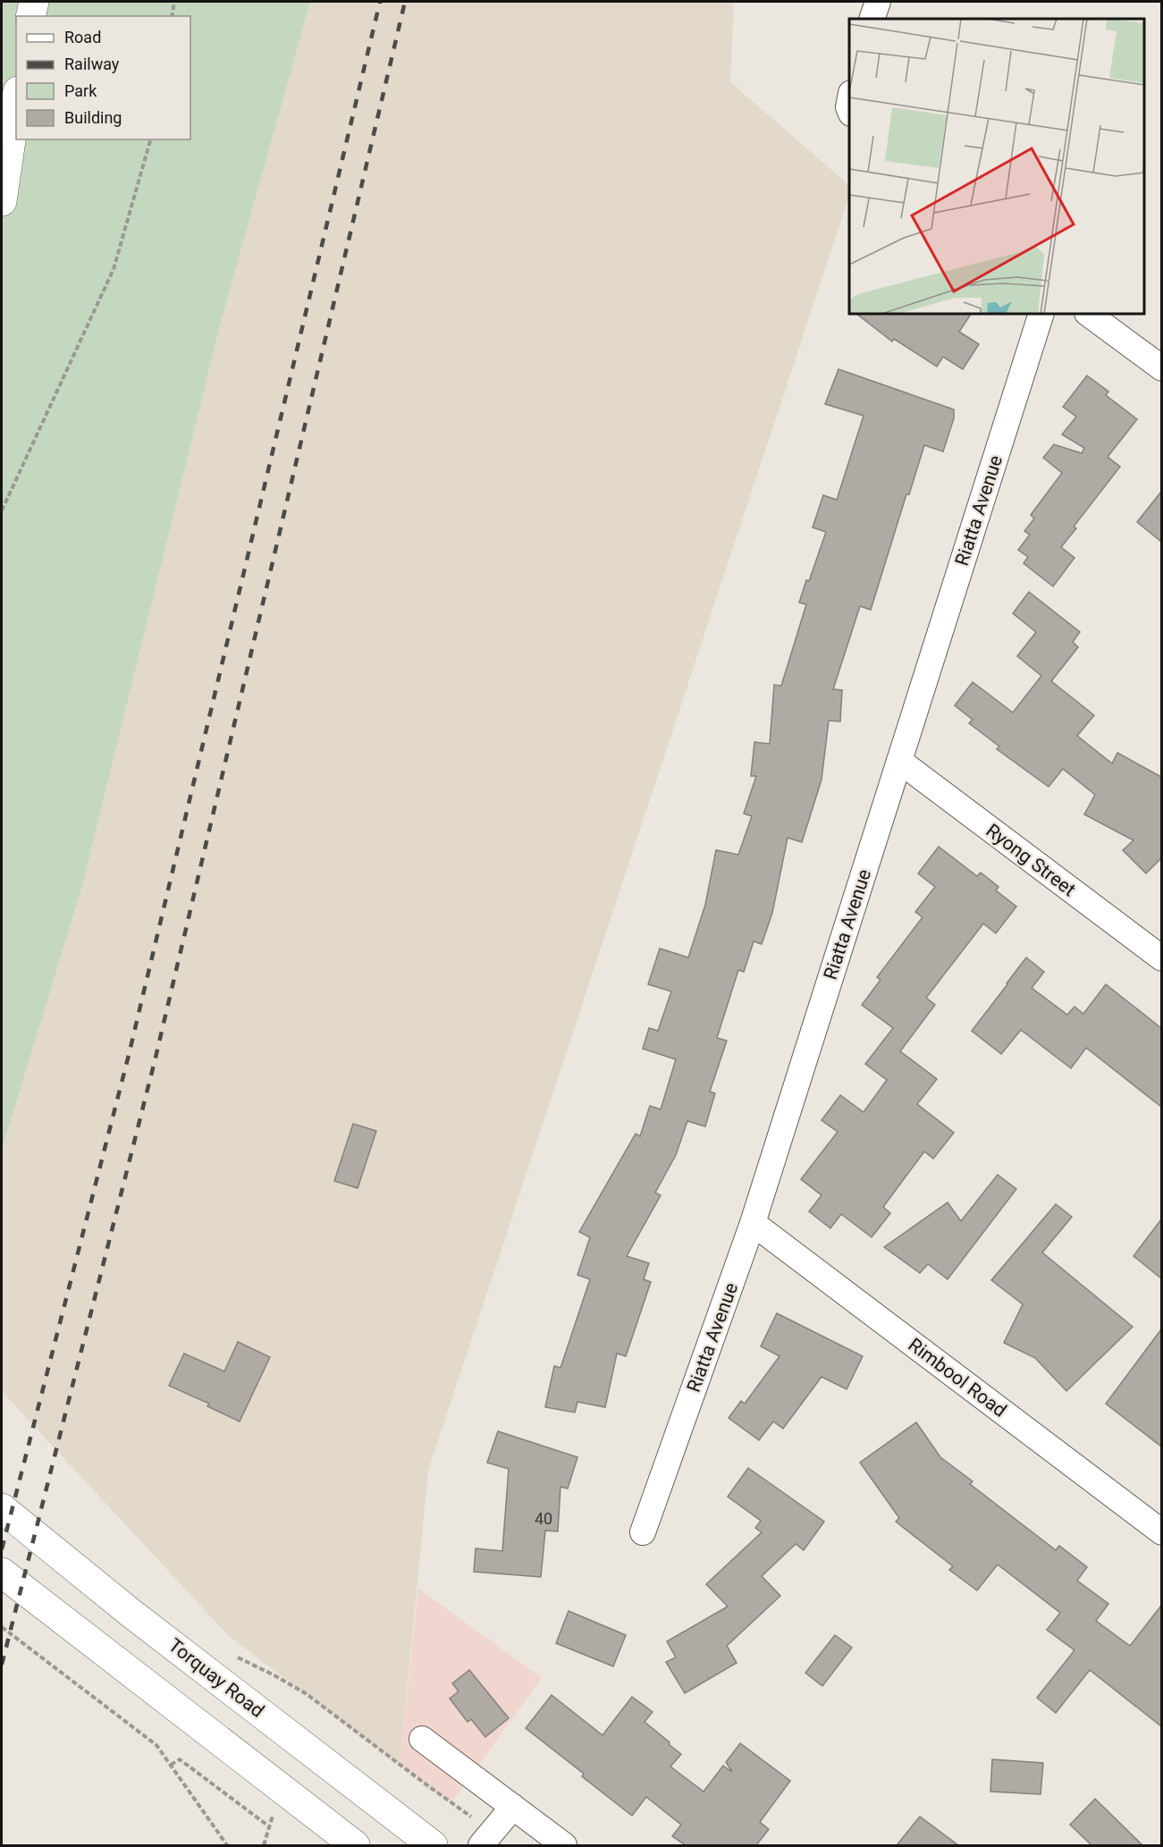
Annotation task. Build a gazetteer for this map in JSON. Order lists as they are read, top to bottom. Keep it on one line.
{"streets":{"main road":["Torquay Road"],"street":["Riatta Avenue","Ryong Street","Rimbool Road"]},"crossings":[["Riatta Avenue","Ryong Street"],["Riatta Avenue","Rimbool Road"]],"house_numbers":["40"],"legend":["Road","Railway","Park","Building"]}
